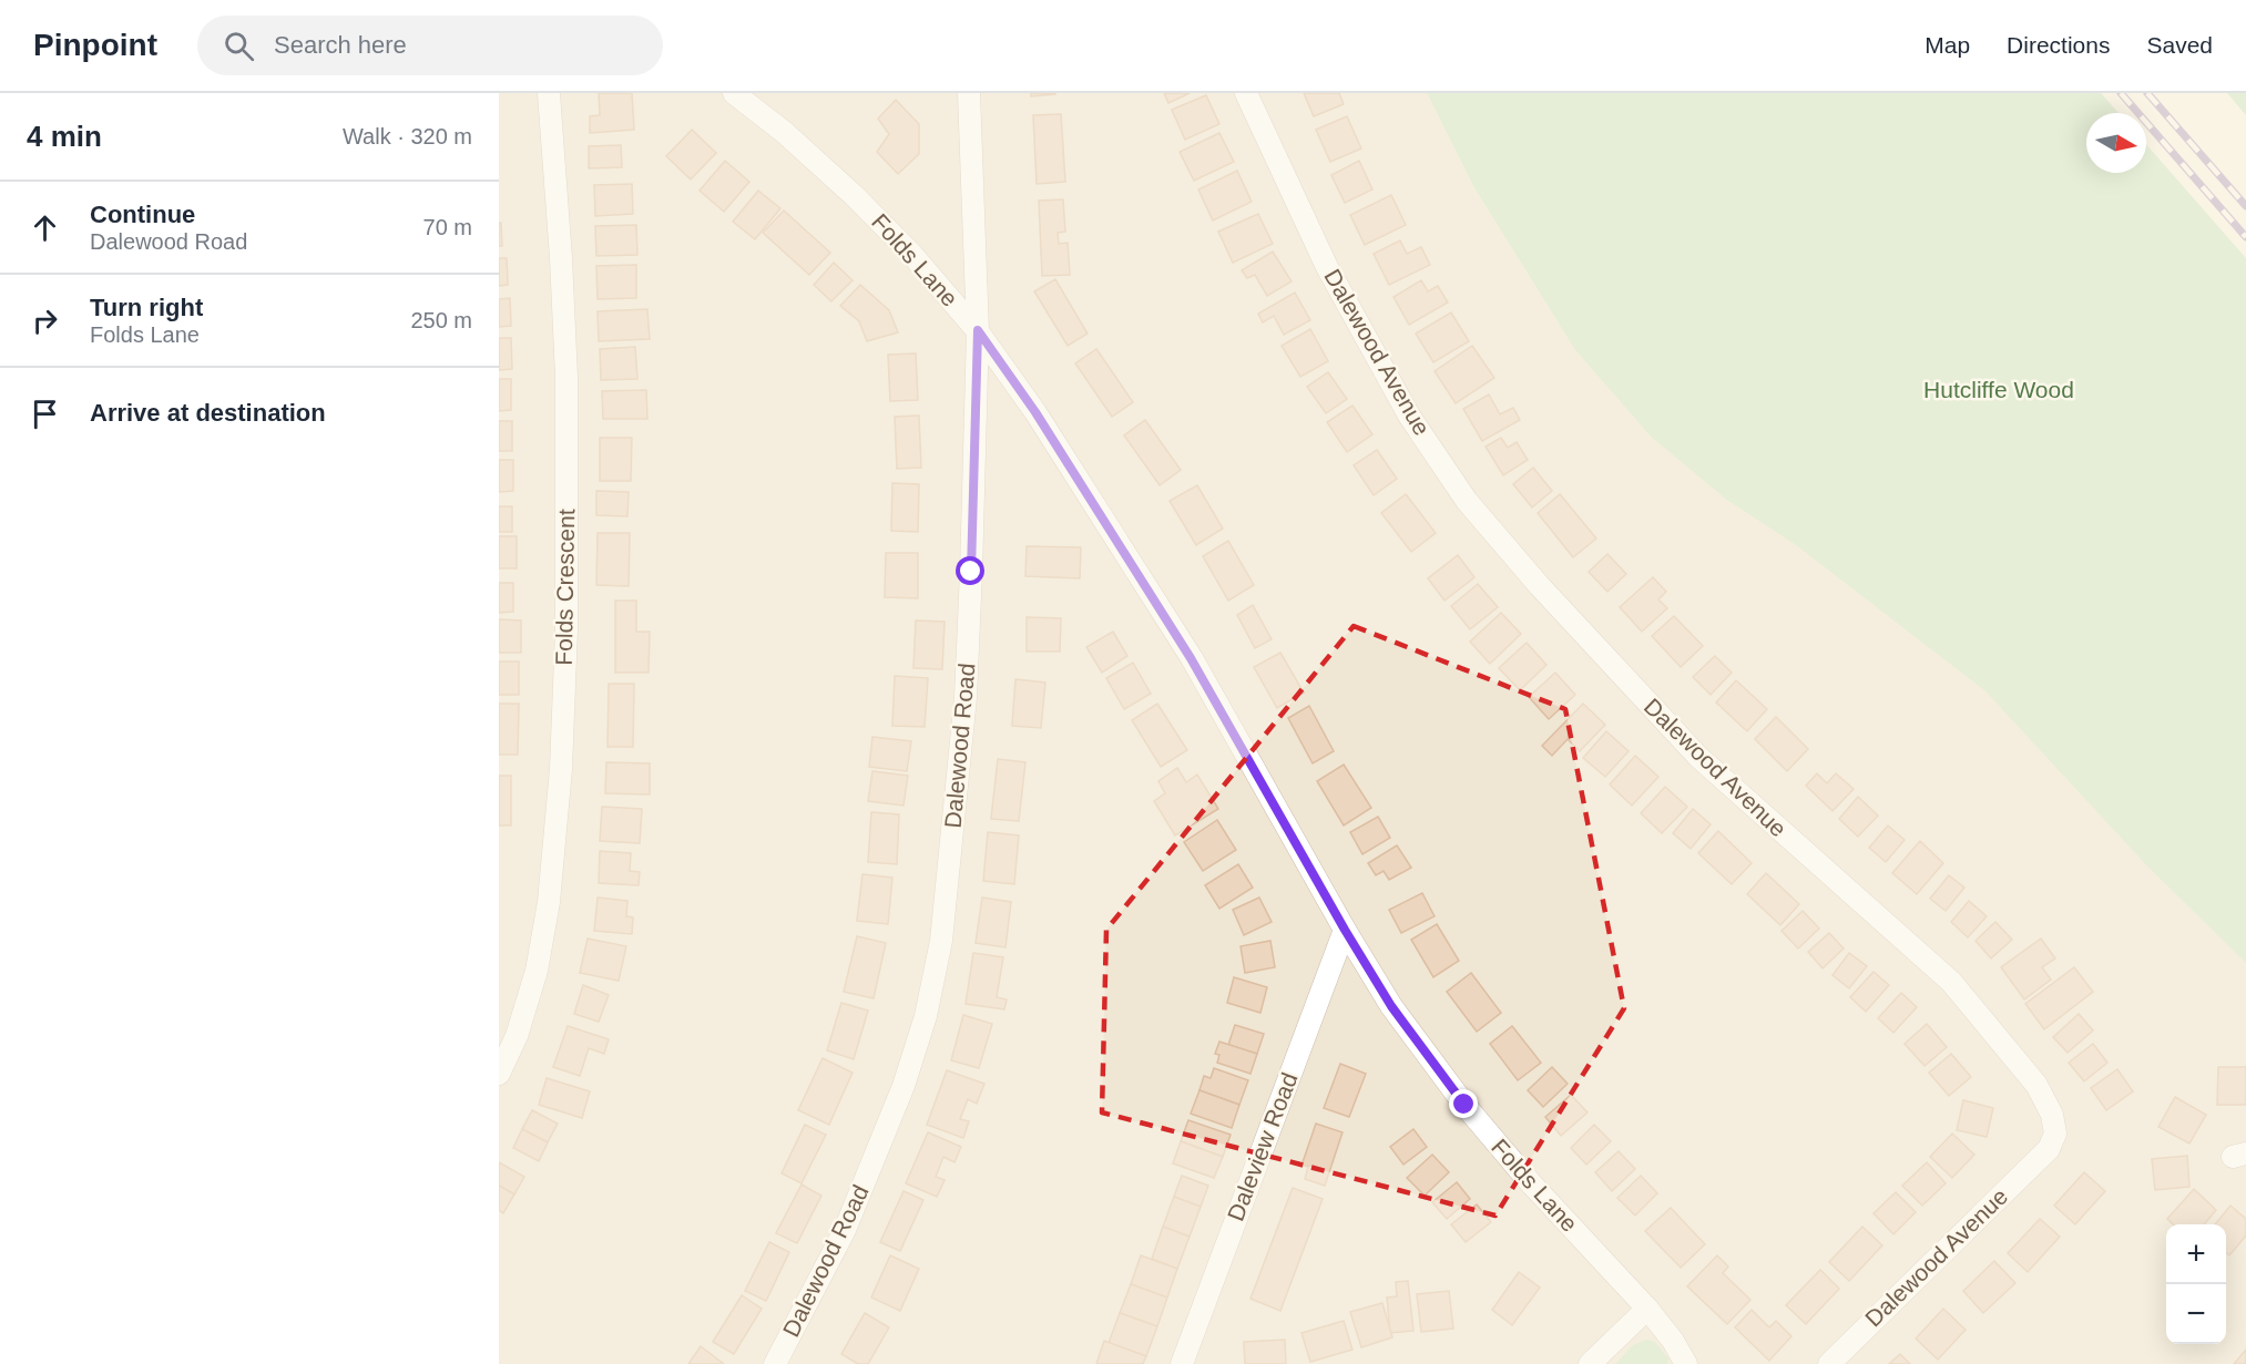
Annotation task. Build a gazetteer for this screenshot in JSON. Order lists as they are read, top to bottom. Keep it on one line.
{"streets":{"street":["Folds Lane","Dalewood Avenue","Folds Crescent","Dalewood Road","Daleview Road"]},"crossings":[["Folds Lane","Dalewood Road"],["Folds Lane","Daleview Road"]],"parks":["Hutcliffe Wood"],"north":"right","page":{"header":"Pinpoint","search":"Search here","nav":["Map","Directions","Saved"],"heading":["4 min","Walk · 320 m"],"list":[["Continue","Dalewood Road","70 m"],["Turn right","Folds Lane","250 m"],"Arrive at destination"],"map_buttons":["+","−"]}}
